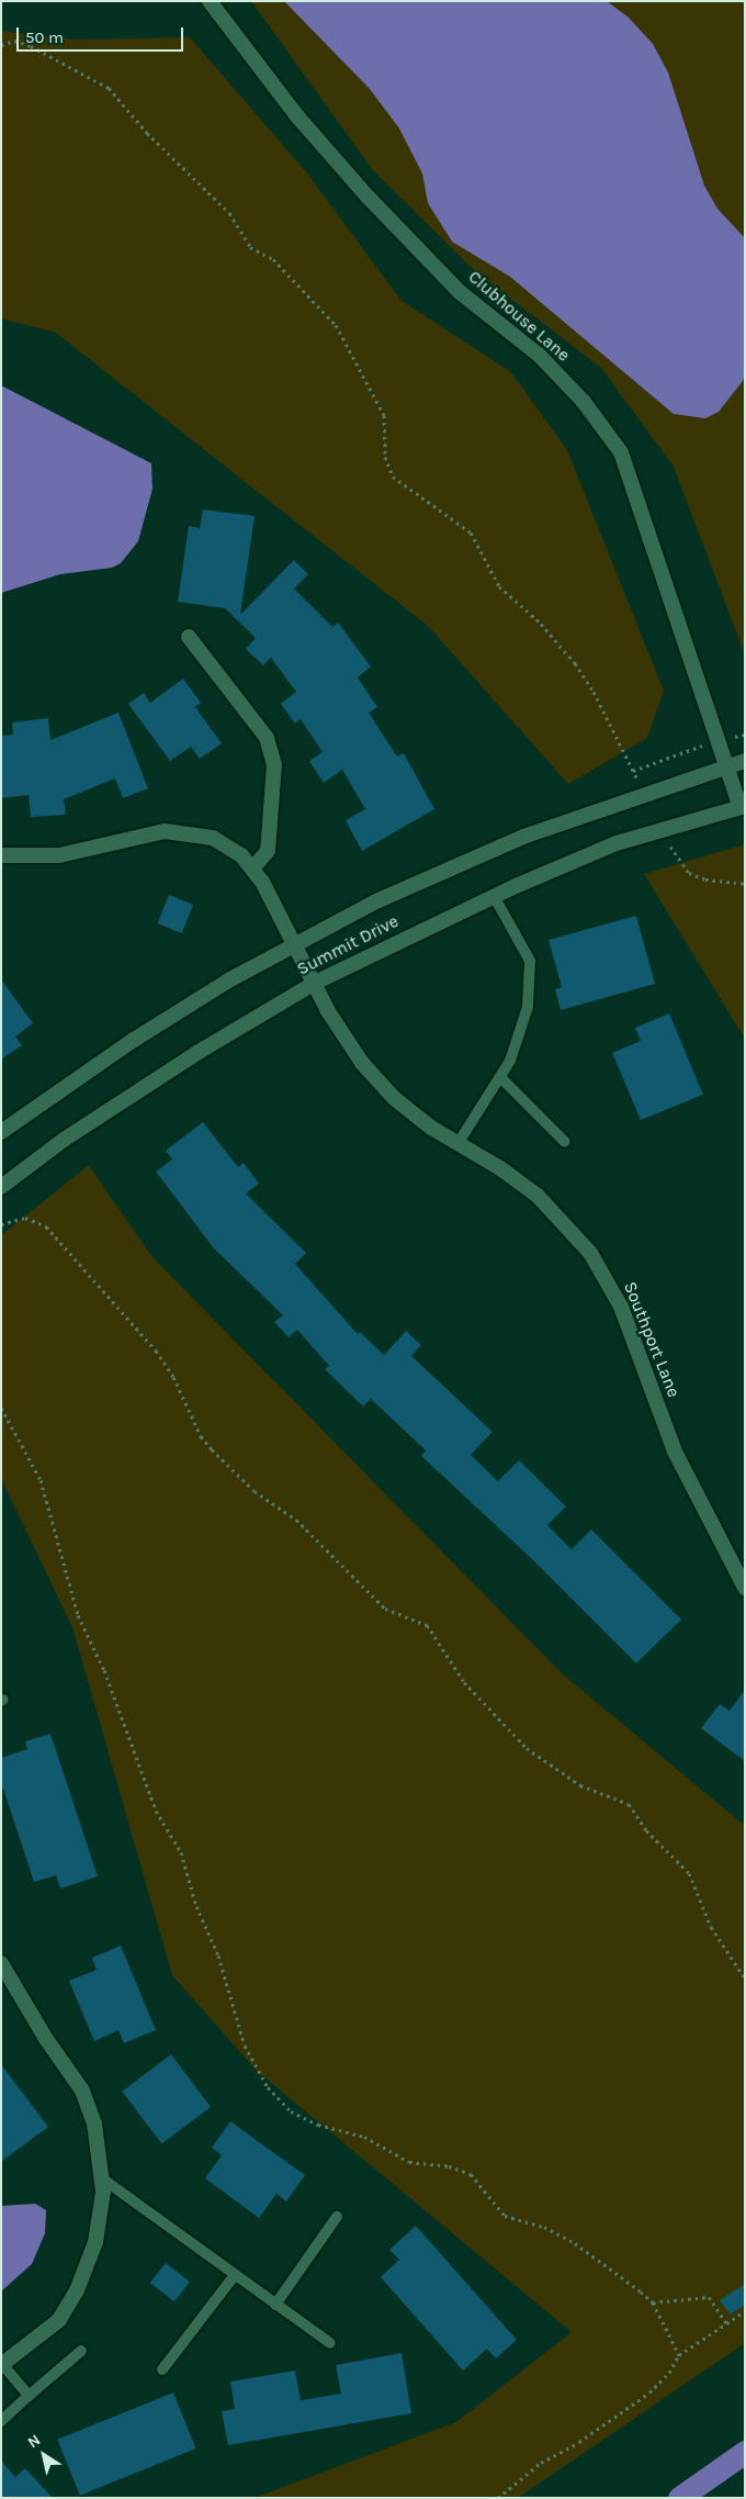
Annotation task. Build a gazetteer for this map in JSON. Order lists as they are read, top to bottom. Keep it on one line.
{"streets":{"street":["Clubhouse Lane","Summit Drive","Southport Lane"]},"crossings":[["Clubhouse Lane","Summit Drive"],["Summit Drive","Southport Lane"]],"scale_bar":"50 m","north":"top left"}
